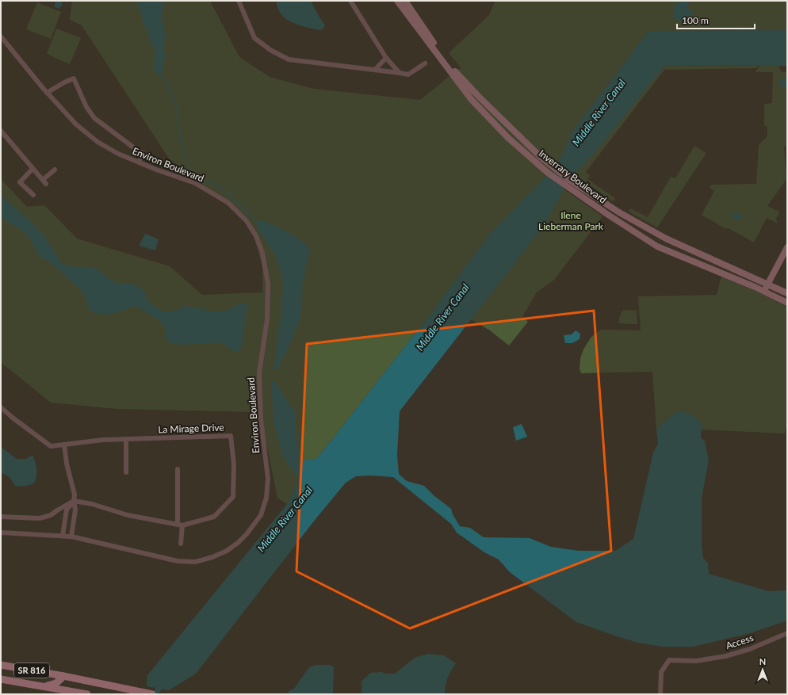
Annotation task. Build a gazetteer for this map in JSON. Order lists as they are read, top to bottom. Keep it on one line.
{"streets":{"main road":["SR 816"],"street":["Environ Boulevard","Inverrary Boulevard","La Mirage Drive","Access"]},"water":["Middle River Canal"],"parks":["Ilene Lieberman Park"],"scale_bar":"100 m","north":"top"}
